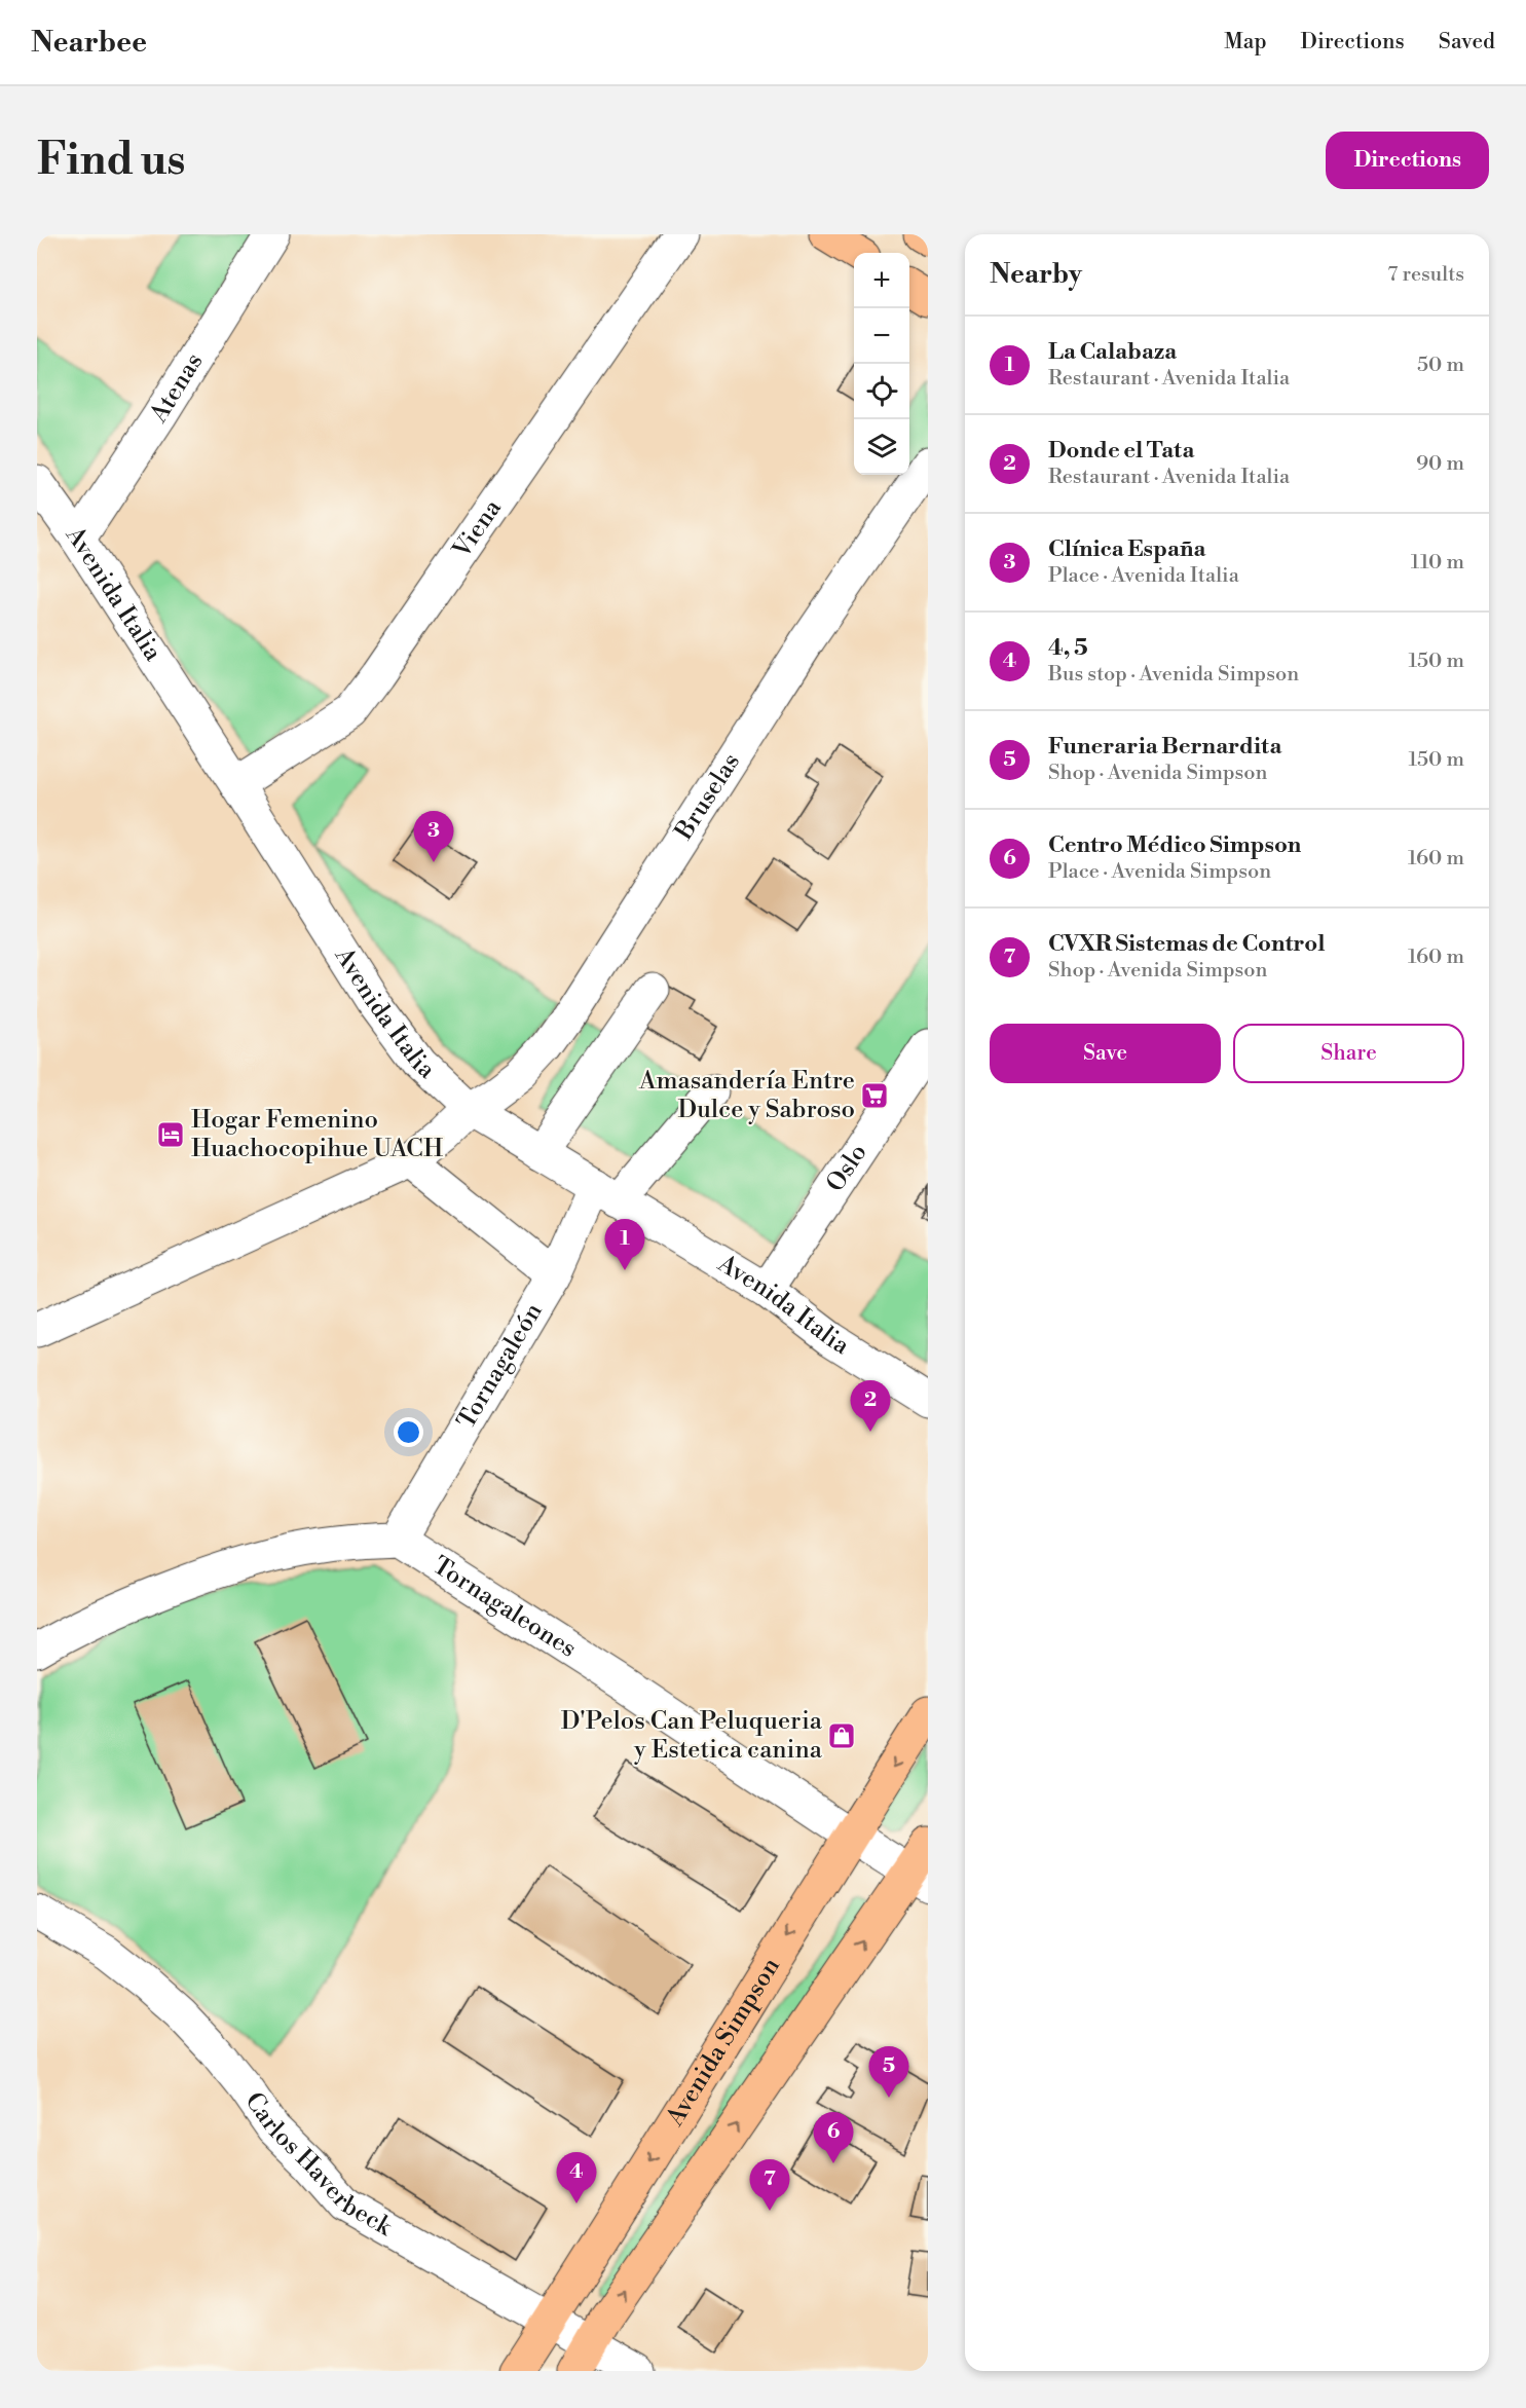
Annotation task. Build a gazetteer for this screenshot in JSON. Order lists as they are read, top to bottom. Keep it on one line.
{"streets":{"main road":["Avenida Simpson"],"street":["Atenas","Viena","Avenida Italia","Bruselas","Oslo","Tornagaleón","Tornagaleones","Carlos Haverbeck"]},"crossings":[["Atenas","Avenida Italia"],["Viena","Avenida Italia"],["Avenida Italia","Bruselas"],["Avenida Italia","Oslo"],["Avenida Italia","Tornagaleón"],["Tornagaleón","Tornagaleones"],["Tornagaleones","Avenida Simpson"],["Avenida Simpson","Carlos Haverbeck"]],"places":{"supermarket":["Amasandería Entre Dulce y Sabroso"],"hotel":["Hogar Femenino Huachocopihue UACH"],"shop":["D'Pelos Can Peluqueria y Estetica canina"]},"page":{"header":"Nearbee","nav":["Map","Directions","Saved"],"buttons":["Directions",["Save","Share"]],"title":"Find us","heading":["Nearby","7 results"],"map_buttons":["+","−"],"list":[{"mark":"1","name":"La Calabaza","note":"Restaurant · Avenida Italia","value":"50 m"},{"mark":"2","name":"Donde el Tata","note":"Restaurant · Avenida Italia","value":"90 m"},{"mark":"3","name":"Clínica España","note":"Place · Avenida Italia","value":"110 m"},{"mark":"4","name":"4, 5","note":"Bus stop · Avenida Simpson","value":"150 m"},{"mark":"5","name":"Funeraria Bernardita","note":"Shop · Avenida Simpson","value":"150 m"},{"mark":"6","name":"Centro Médico Simpson","note":"Place · Avenida Simpson","value":"160 m"},{"mark":"7","name":"CVXR Sistemas de Control","note":"Shop · Avenida Simpson","value":"160 m"}],"pins":["3","1","2","5","6","4","7"]}}
